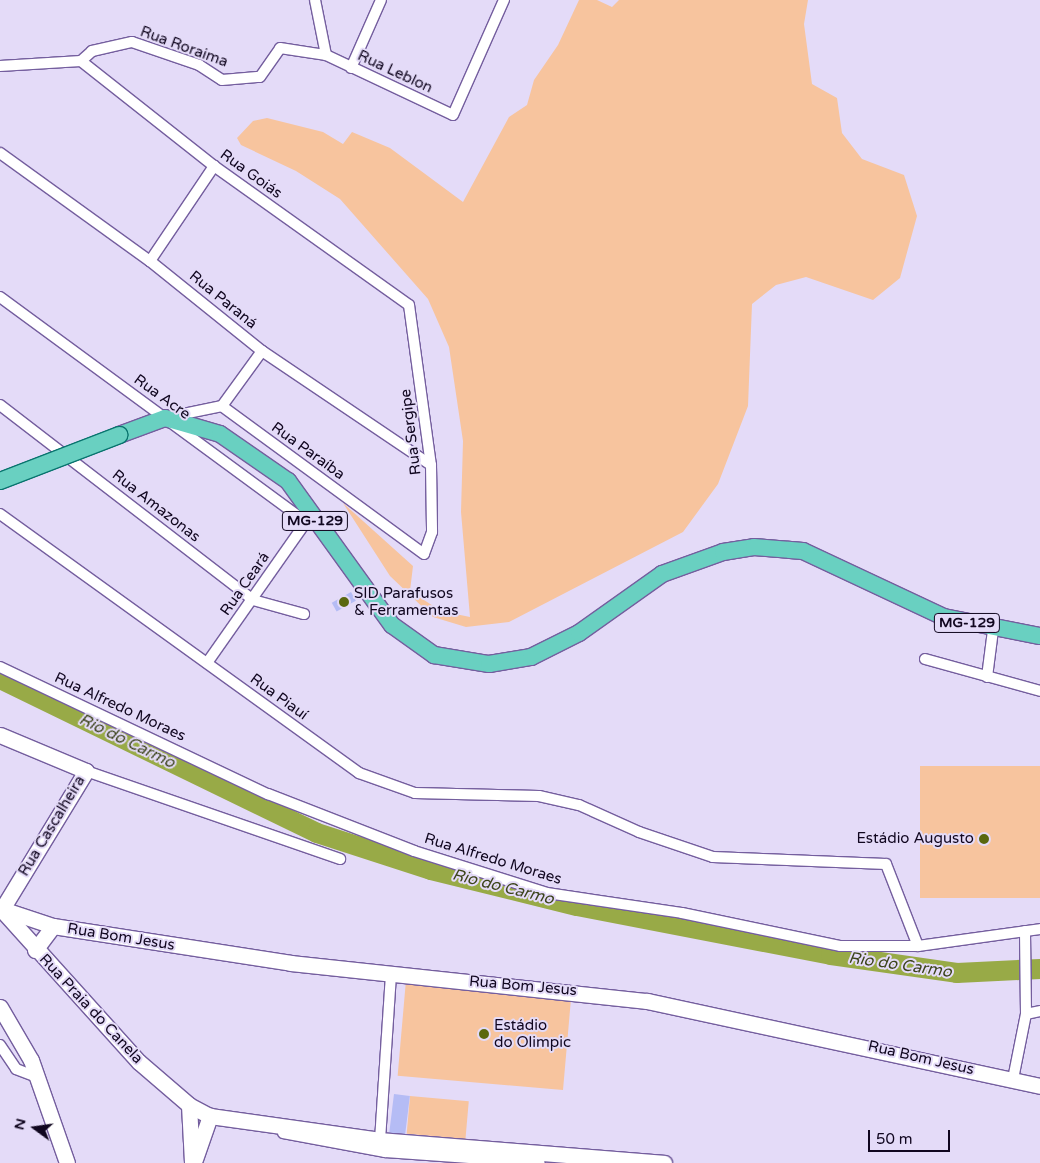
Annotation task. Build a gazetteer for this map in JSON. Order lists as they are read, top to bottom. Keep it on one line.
{"streets":{"main road":["MG-129"],"street":["Rua Roraima","Rua Leblon","Rua Goiás","Rua Paraná","Rua Acre","Rua Sergipe","Rua Paraíba","Rua Amazonas","Rua Ceará","Rua Piauí","Rua Alfredo Moraes","Rua Cascalheira","Rua Bom Jesus","Rua Praia do Canela"]},"crossings":[["Rua Roraima","Rua Leblon"],["Rua Roraima","Rua Goiás"],["Rua Goiás","Rua Sergipe"],["Rua Paraná","Rua Sergipe"],["Rua Acre","MG-129"],["Rua Acre","Rua Ceará"],["Rua Sergipe","Rua Paraíba"],["Rua Amazonas","Rua Ceará"],["Rua Ceará","Rua Piauí"],["Rua Piauí","Rua Alfredo Moraes"],["Rua Cascalheira","Rua Bom Jesus"],["Rua Cascalheira","Rua Praia do Canela"],["Rua Bom Jesus","Rua Praia do Canela"]],"water":["Rio do Carmo"],"places":["SID Parafusos & Ferramentas","Estádio Augusto","Estádio do Olimpic"],"scale_bar":"50 m","north":"left"}
